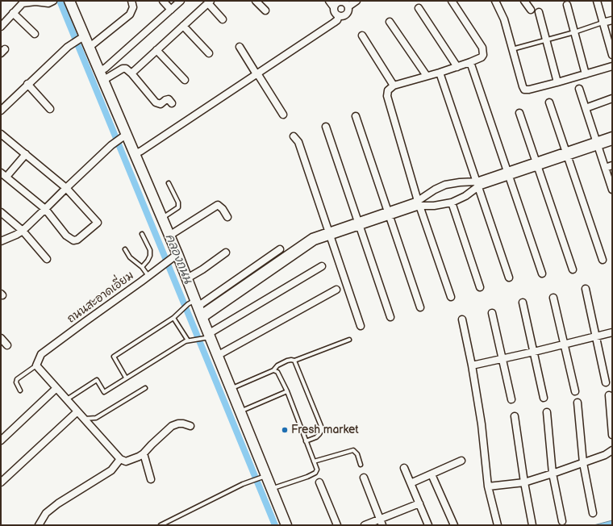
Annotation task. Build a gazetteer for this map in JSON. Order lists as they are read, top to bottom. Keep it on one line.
{"streets":{"street":["ถนนสะอาดเอี่ยม"]},"water":["คลองถนน"],"places":["Fresh market"]}
